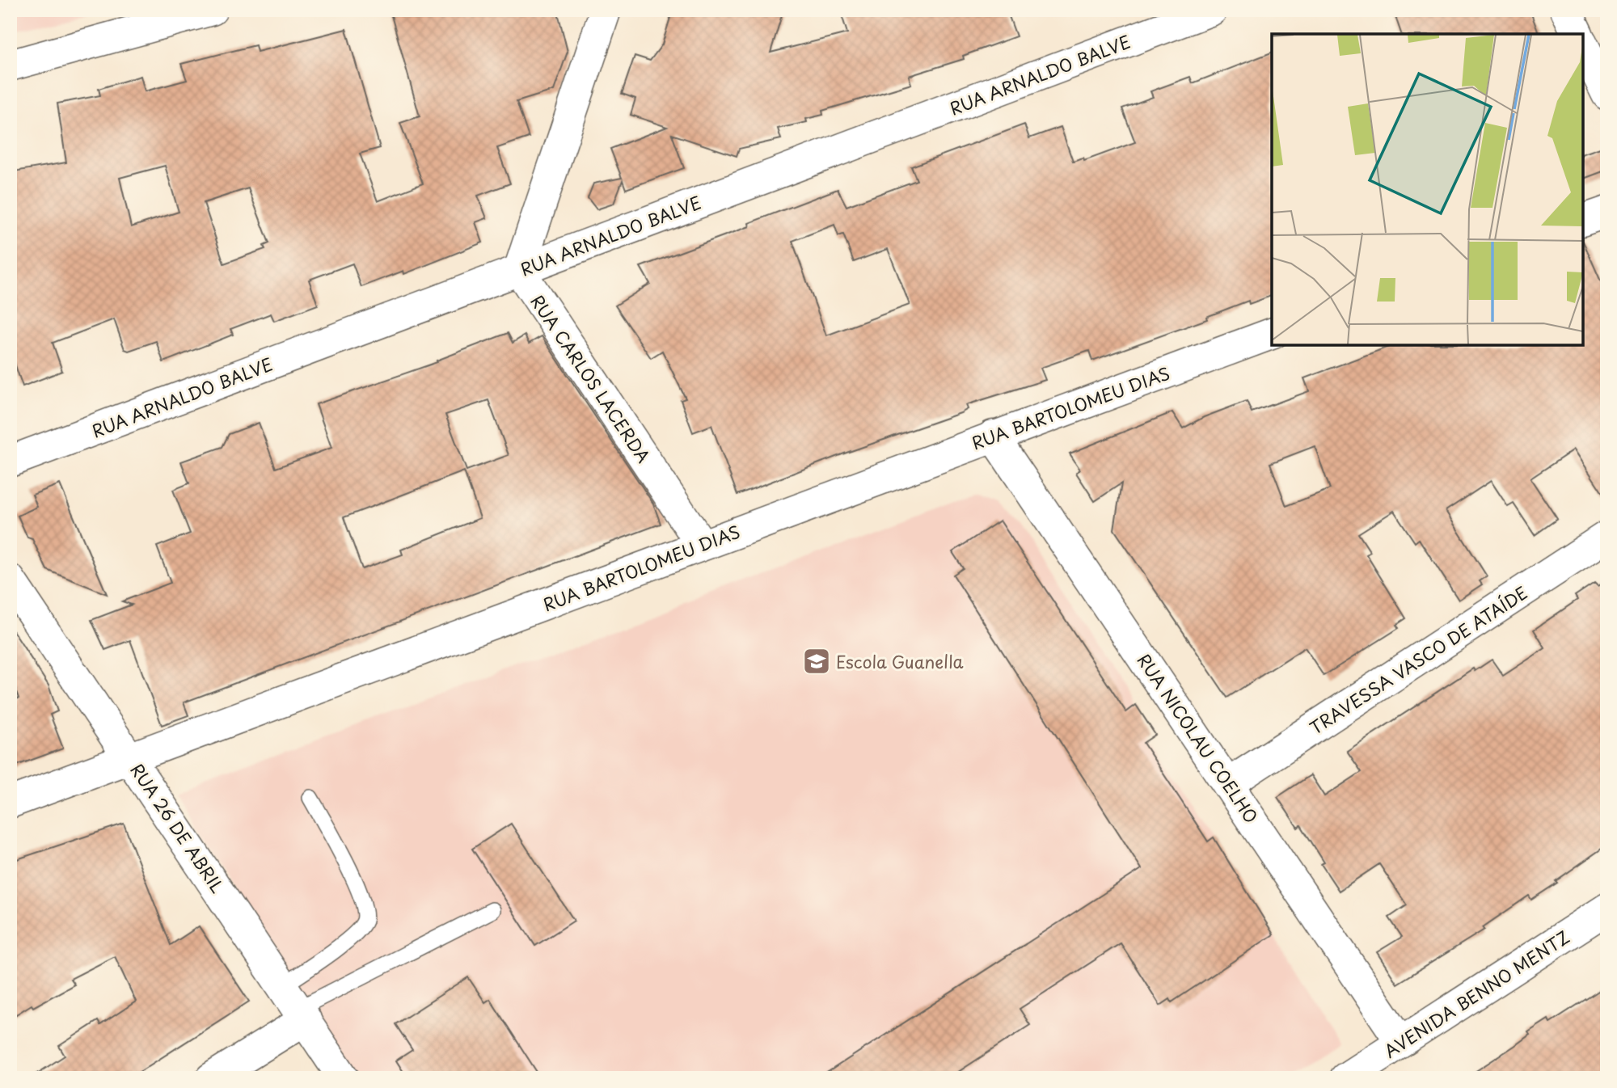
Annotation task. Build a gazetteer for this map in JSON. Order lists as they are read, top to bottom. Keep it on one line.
{"streets":{"street":["RUA ARNALDO BALVE","RUA CARLOS LACERDA","RUA BARTOLOMEU DIAS","TRAVESSA VASCO DE ATAÍDE","RUA NICOLAU COELHO","RUA 26 DE ABRIL","AVENIDA BENNO MENTZ"]},"crossings":[["RUA ARNALDO BALVE","RUA CARLOS LACERDA"],["RUA CARLOS LACERDA","RUA BARTOLOMEU DIAS"],["RUA BARTOLOMEU DIAS","RUA NICOLAU COELHO"],["RUA BARTOLOMEU DIAS","RUA 26 DE ABRIL"],["TRAVESSA VASCO DE ATAÍDE","RUA NICOLAU COELHO"],["RUA NICOLAU COELHO","AVENIDA BENNO MENTZ"]],"places":{"school or university":["Escola Guanella"]}}
